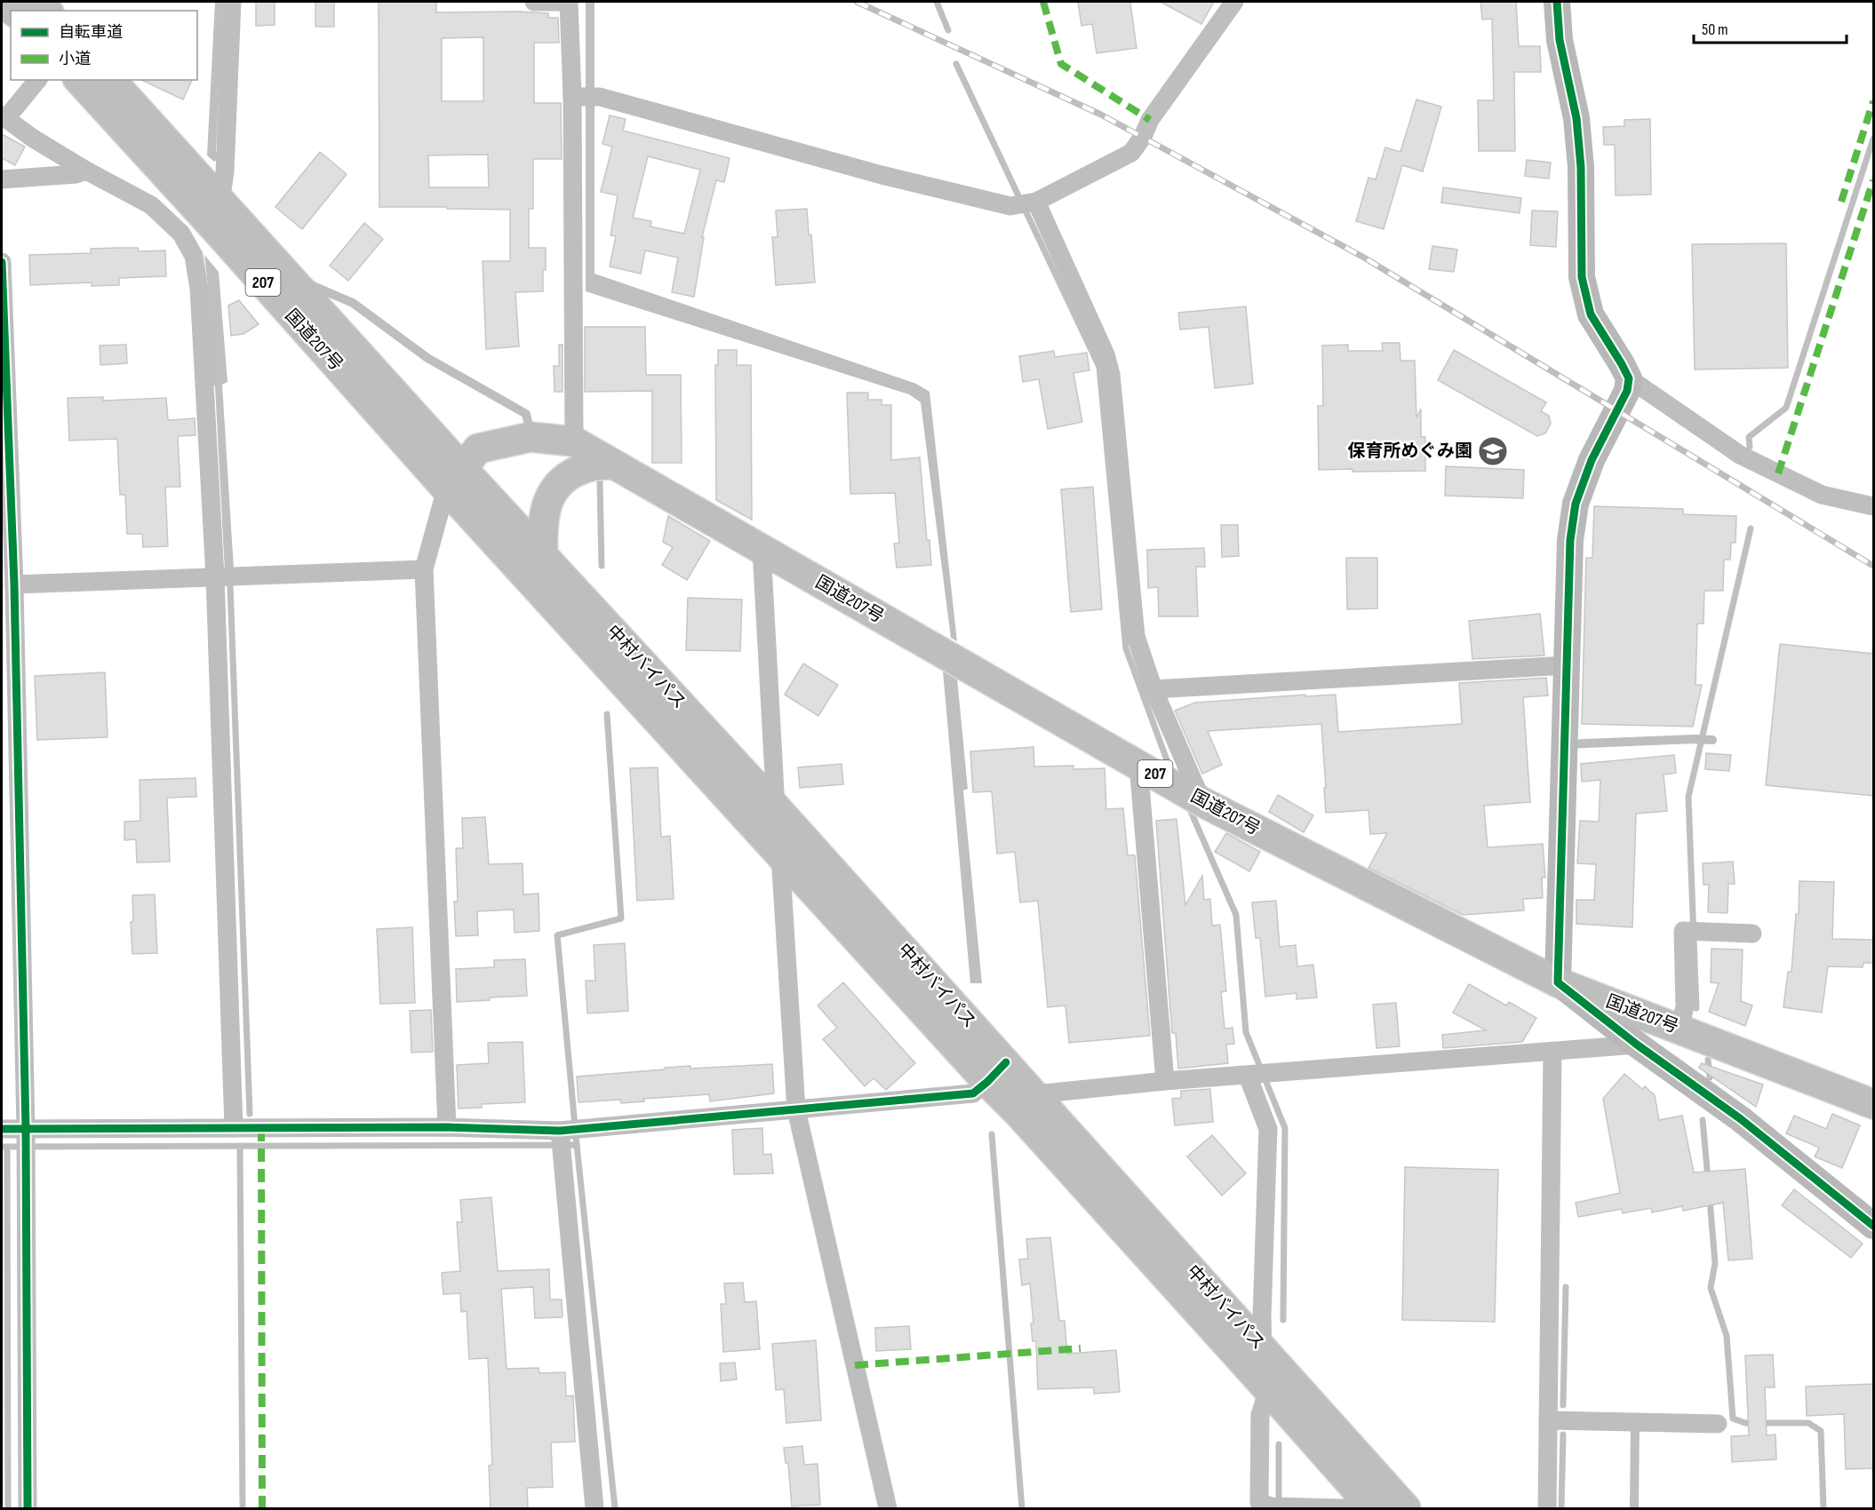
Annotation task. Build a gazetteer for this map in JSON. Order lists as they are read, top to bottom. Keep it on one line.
{"streets":{"highway":["207","国道207号","中村バイパス"]},"crossings":[["国道207号","中村バイパス"]],"places":{"school or university":["保育所めぐみ園"]},"legend":["自転車道","小道"],"scale_bar":"50 m"}
